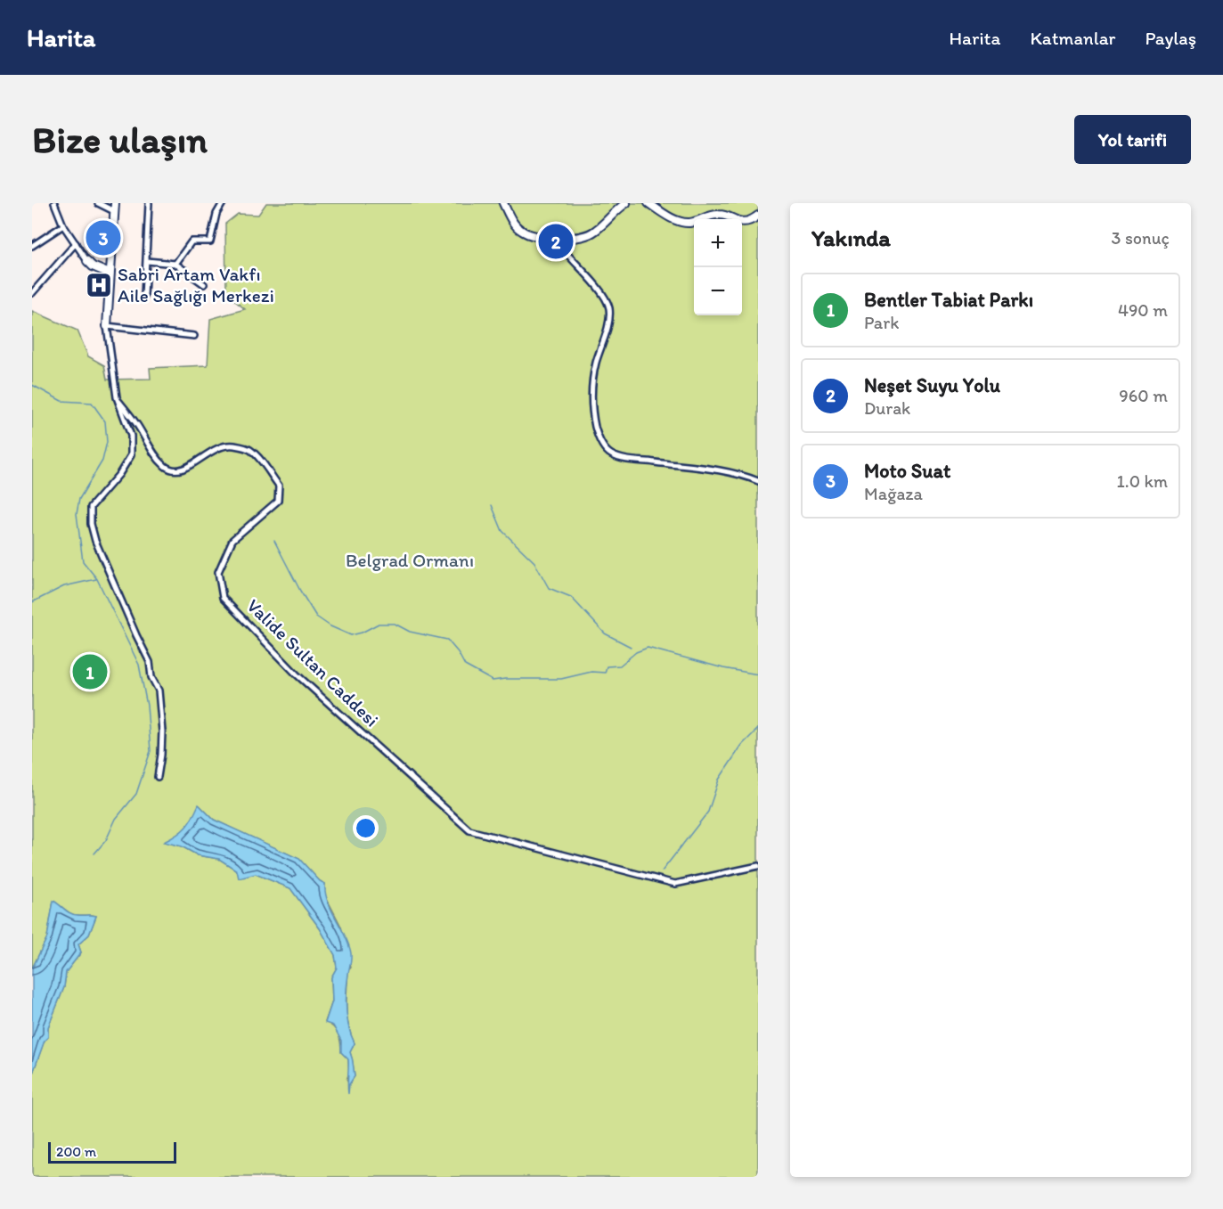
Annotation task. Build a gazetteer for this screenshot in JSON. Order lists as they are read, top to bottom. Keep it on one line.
{"streets":{"street":["Valide Sultan Caddesi"]},"parks":["Belgrad Ormanı"],"places":{"hospital":["Sabri Artam Vakfı Aile Sağlığı Merkezi"]},"scale_bar":"200 m","page":{"header":"Harita","nav":["Harita","Katmanlar","Paylaş"],"buttons":"Yol tarifi","title":"Bize ulaşın","heading":["Yakında","3 sonuç"],"pins":["3","2","1"],"map_buttons":["+","−"],"list":[{"mark":"1","name":"Bentler Tabiat Parkı","note":"Park","value":"490 m"},{"mark":"2","name":"Neşet Suyu Yolu","note":"Durak","value":"960 m"},{"mark":"3","name":"Moto Suat","note":"Mağaza","value":"1.0 km"}],"scale":"200 m"}}
